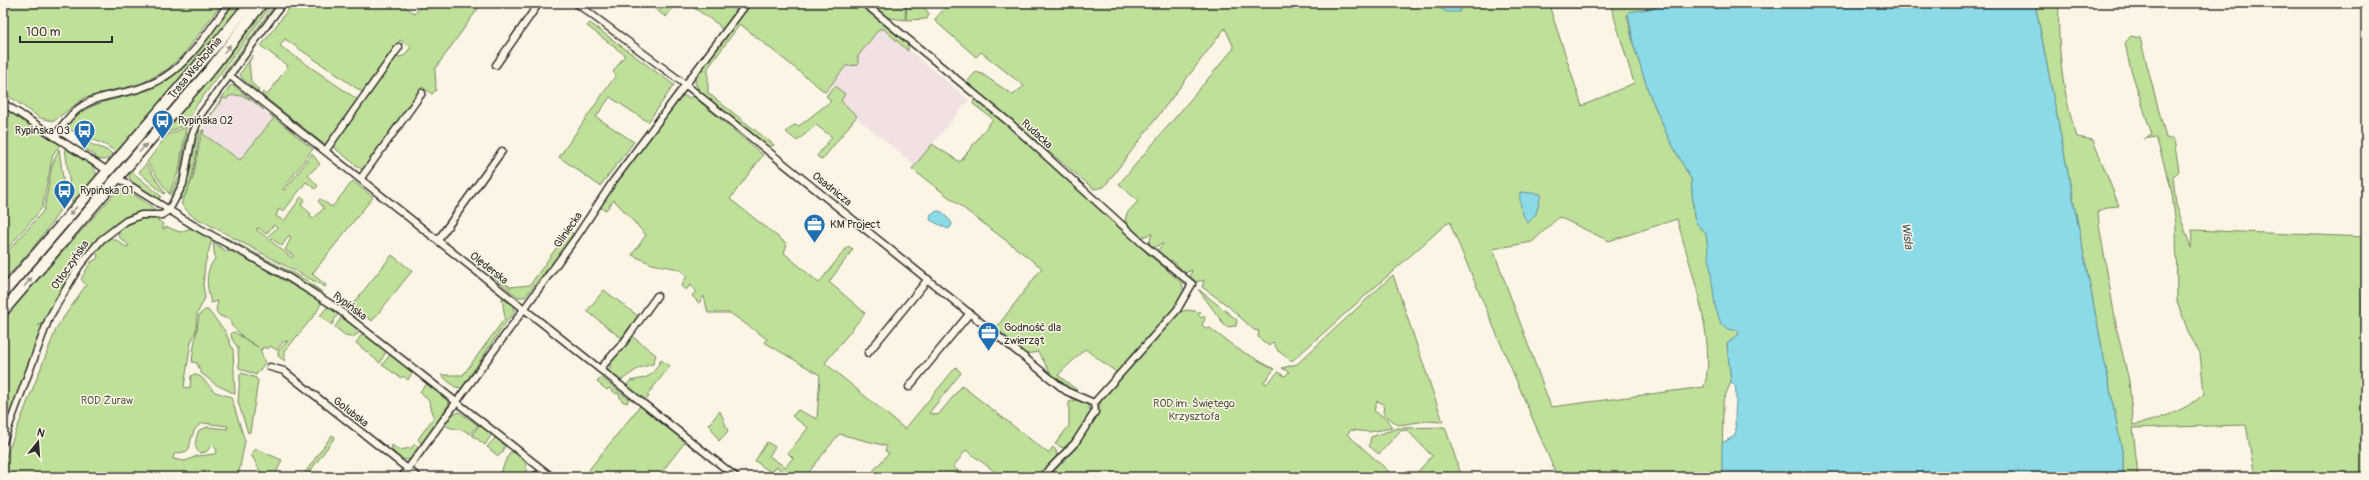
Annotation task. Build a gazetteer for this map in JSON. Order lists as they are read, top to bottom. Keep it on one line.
{"streets":{"main road":["Trasa Wschodnia"],"street":["Rudacka","Osadnicza","Gliniecka","Otłoczyńska","Olęderska","Rypińska","Golubska"]},"crossings":[["Trasa Wschodnia","Rypińska"],["Rudacka","Osadnicza"],["Osadnicza","Gliniecka"],["Gliniecka","Olęderska"],["Gliniecka","Rypińska"],["Gliniecka","Golubska"],["Otłoczyńska","Rypińska"]],"water":["Wisła"],"parks":["ROD Żuraw","ROD im. Świętego Krzysztofa"],"places":{"bus stop":["Rypińska 02","Rypińska 03","Rypińska 01"],"office":["KM Project","Godność dla zwierząt"]},"scale_bar":"100 m","north":"top"}
